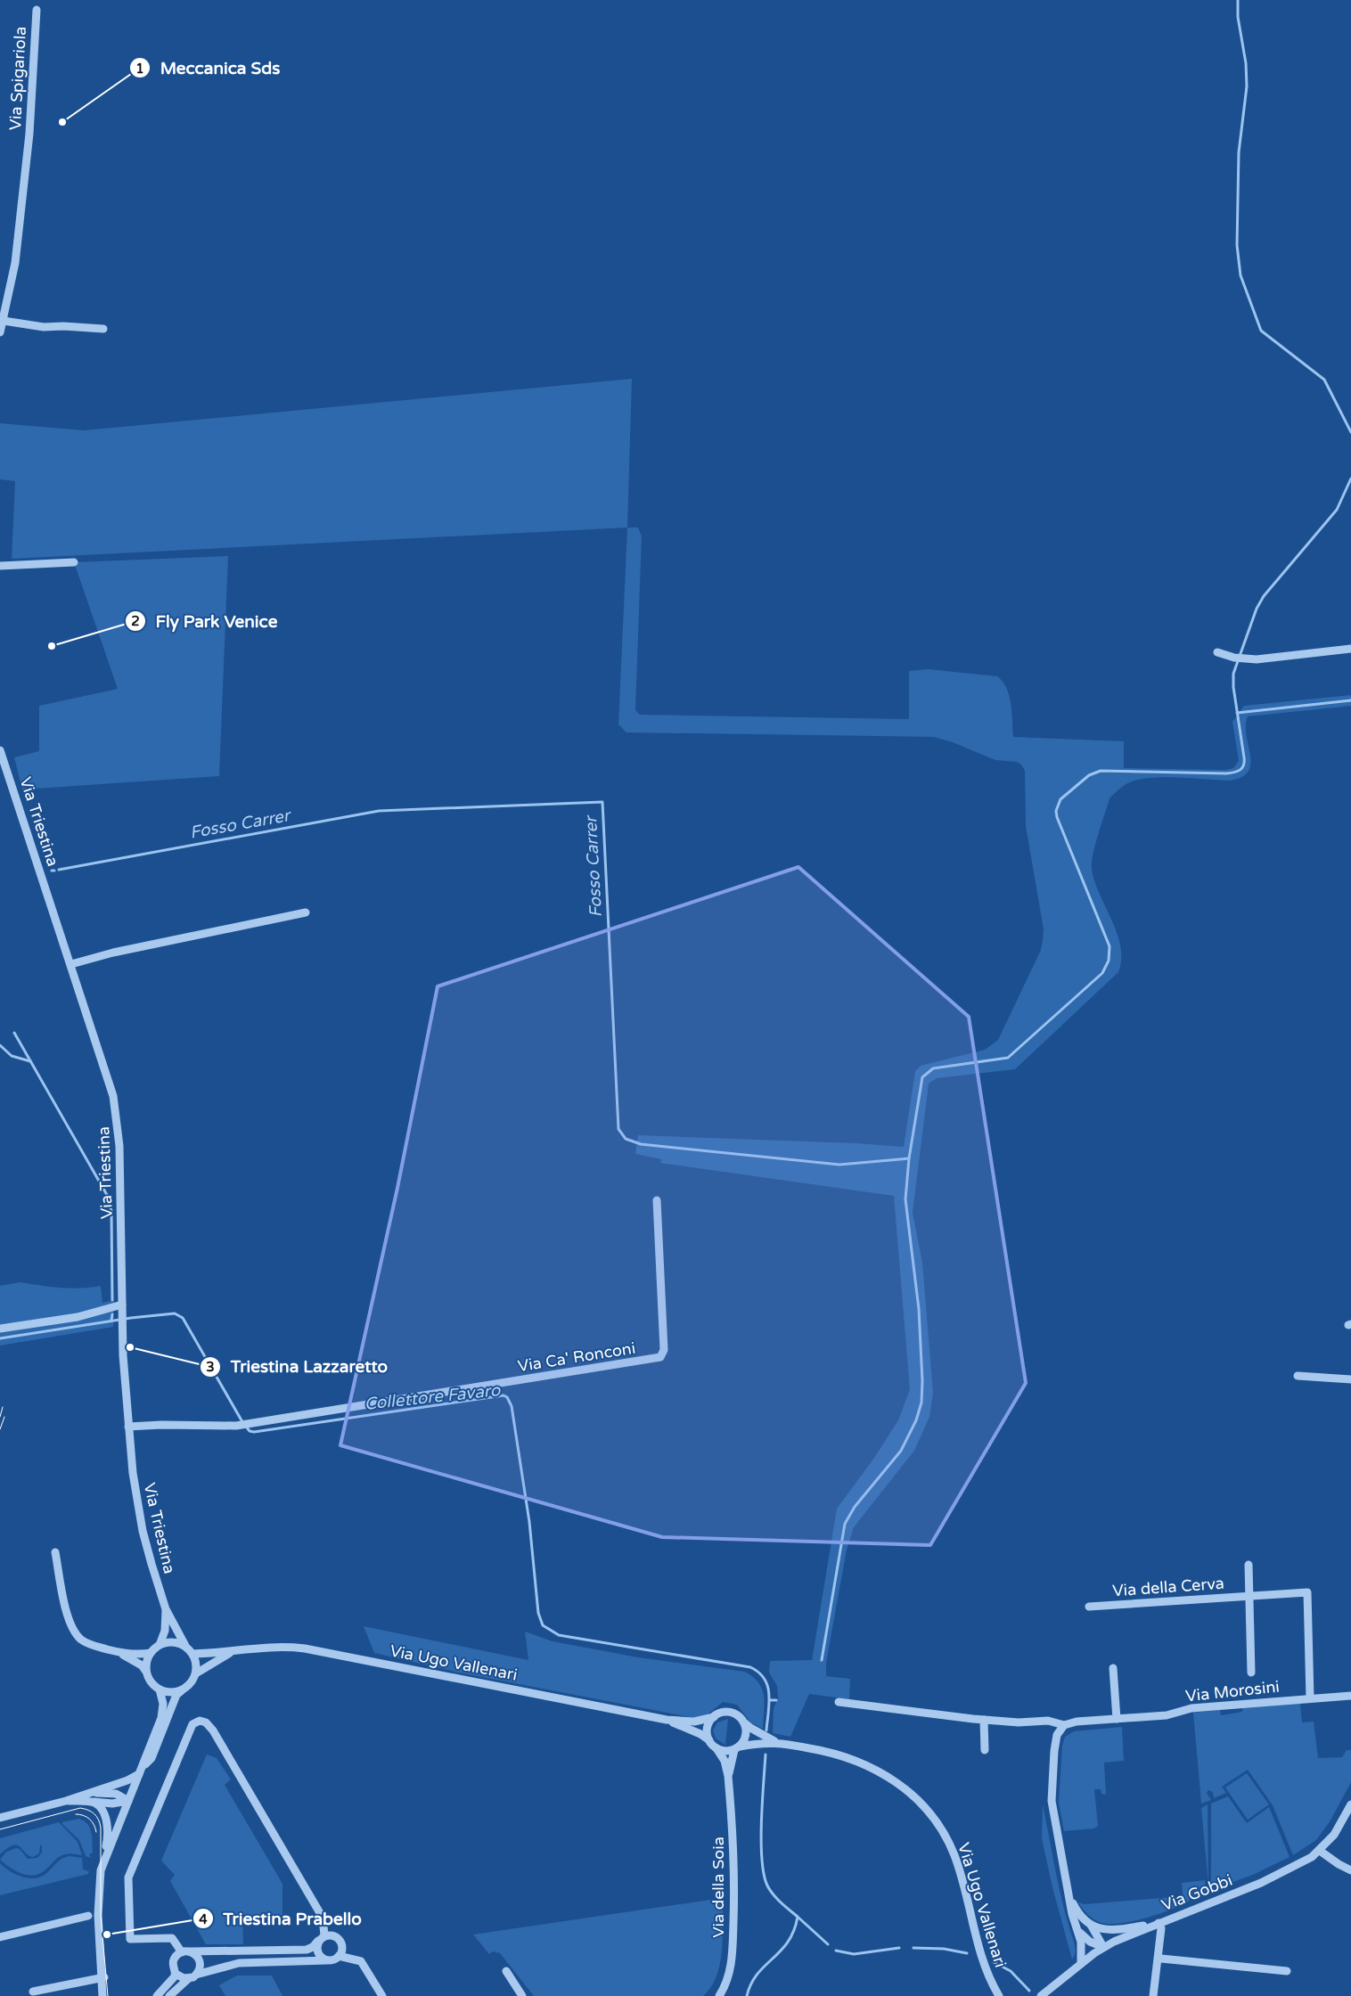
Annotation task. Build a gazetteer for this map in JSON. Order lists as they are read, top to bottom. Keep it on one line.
{"streets":{"street":["Via Spigariola","Via Triestina","Via Ca' Ronconi","Via della Cerva","Via Ugo Vallenari","Via Morosini","Via della Soia","Via Gobbi"]},"crossings":[["Via Triestina","Via Ca' Ronconi"],["Via Triestina","Via Ugo Vallenari"],["Via della Cerva","Via Morosini"],["Via Ugo Vallenari","Via della Soia"]],"water":["Fosso Carrer","Collettore Favaro"],"places":["Meccanica Sds","Fly Park Venice","Triestina Lazzaretto","Triestina Prabello"]}
